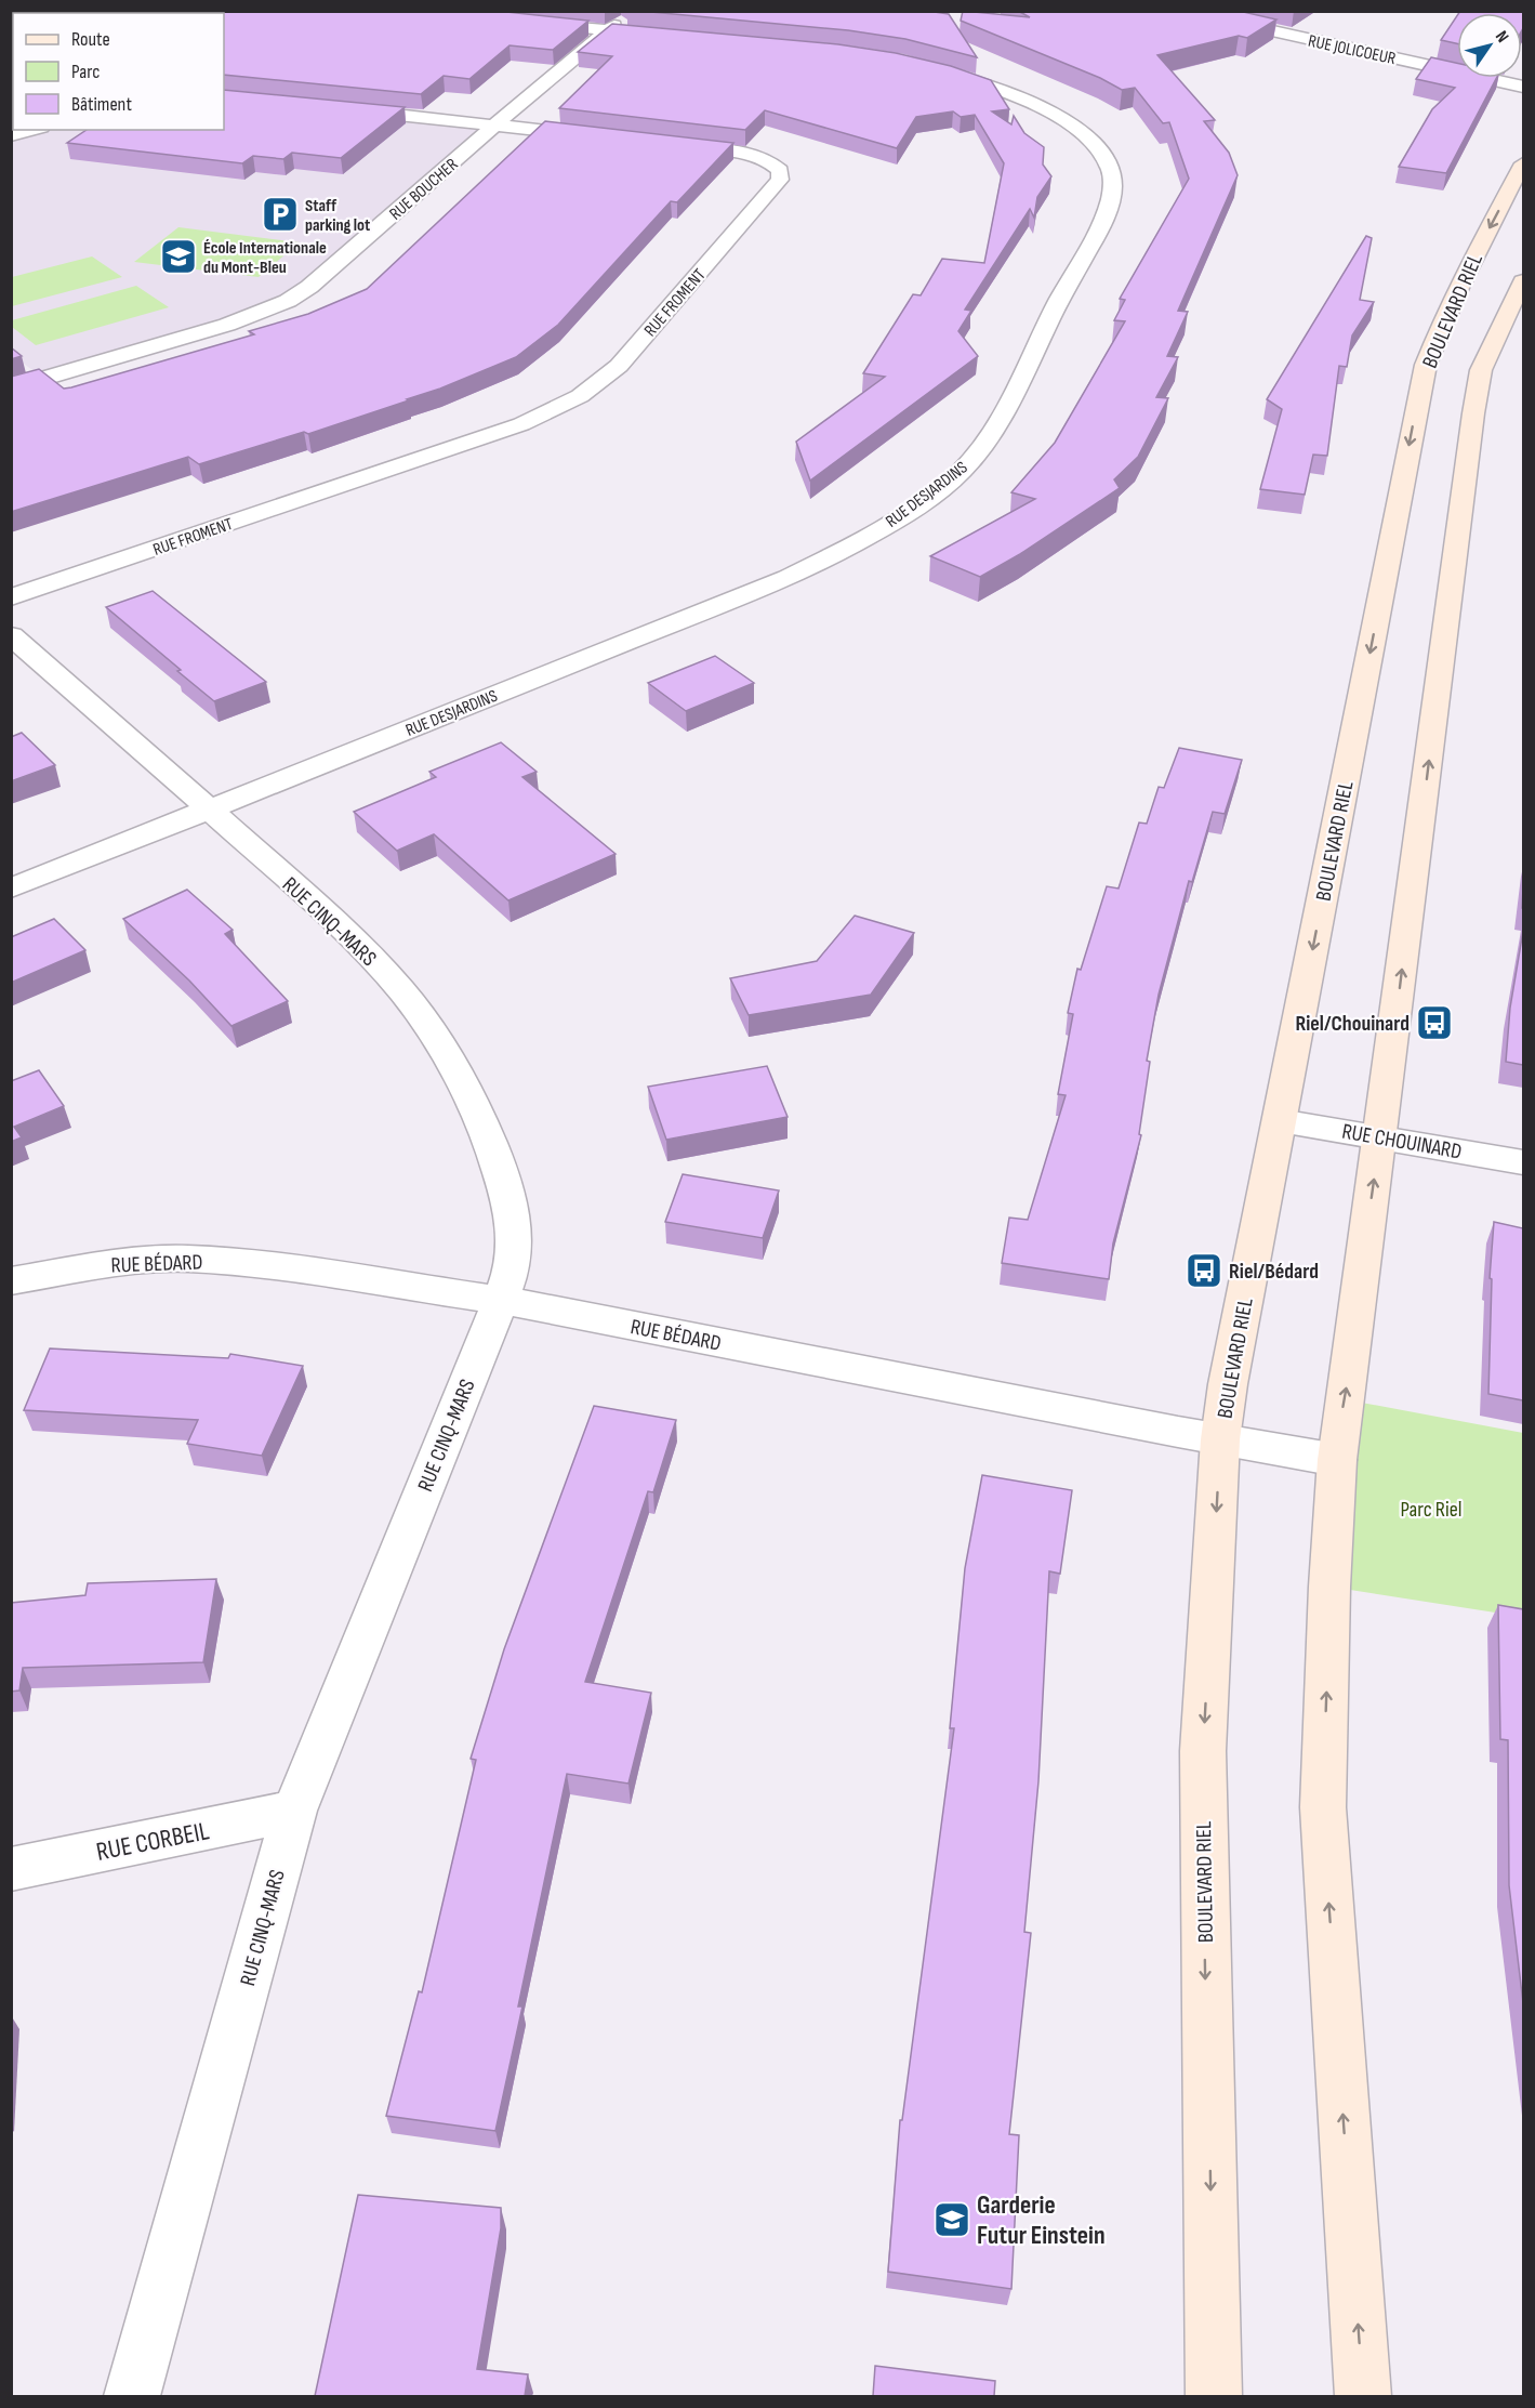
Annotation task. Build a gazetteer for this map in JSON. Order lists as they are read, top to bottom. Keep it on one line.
{"streets":{"street":["RUE JOLICOEUR","RUE BOUCHER","RUE FROMENT","BOULEVARD RIEL","RUE DESJARDINS","RUE CINQ-MARS","RUE CHOUINARD","RUE BÉDARD","RUE CORBEIL"]},"crossings":[["BOULEVARD RIEL","RUE CHOUINARD"],["BOULEVARD RIEL","RUE BÉDARD"],["RUE DESJARDINS","RUE CINQ-MARS"],["RUE CINQ-MARS","RUE BÉDARD"],["RUE CINQ-MARS","RUE CORBEIL"]],"parks":["Parc Riel"],"places":{"parking":["Staff parking lot"],"school or university":["École Internationale du Mont-Bleu","Garderie Futur Einstein"],"bus stop":["Riel/Chouinard","Riel/Bédard"]},"legend":["Route","Parc","Bâtiment"],"north":"top right"}
